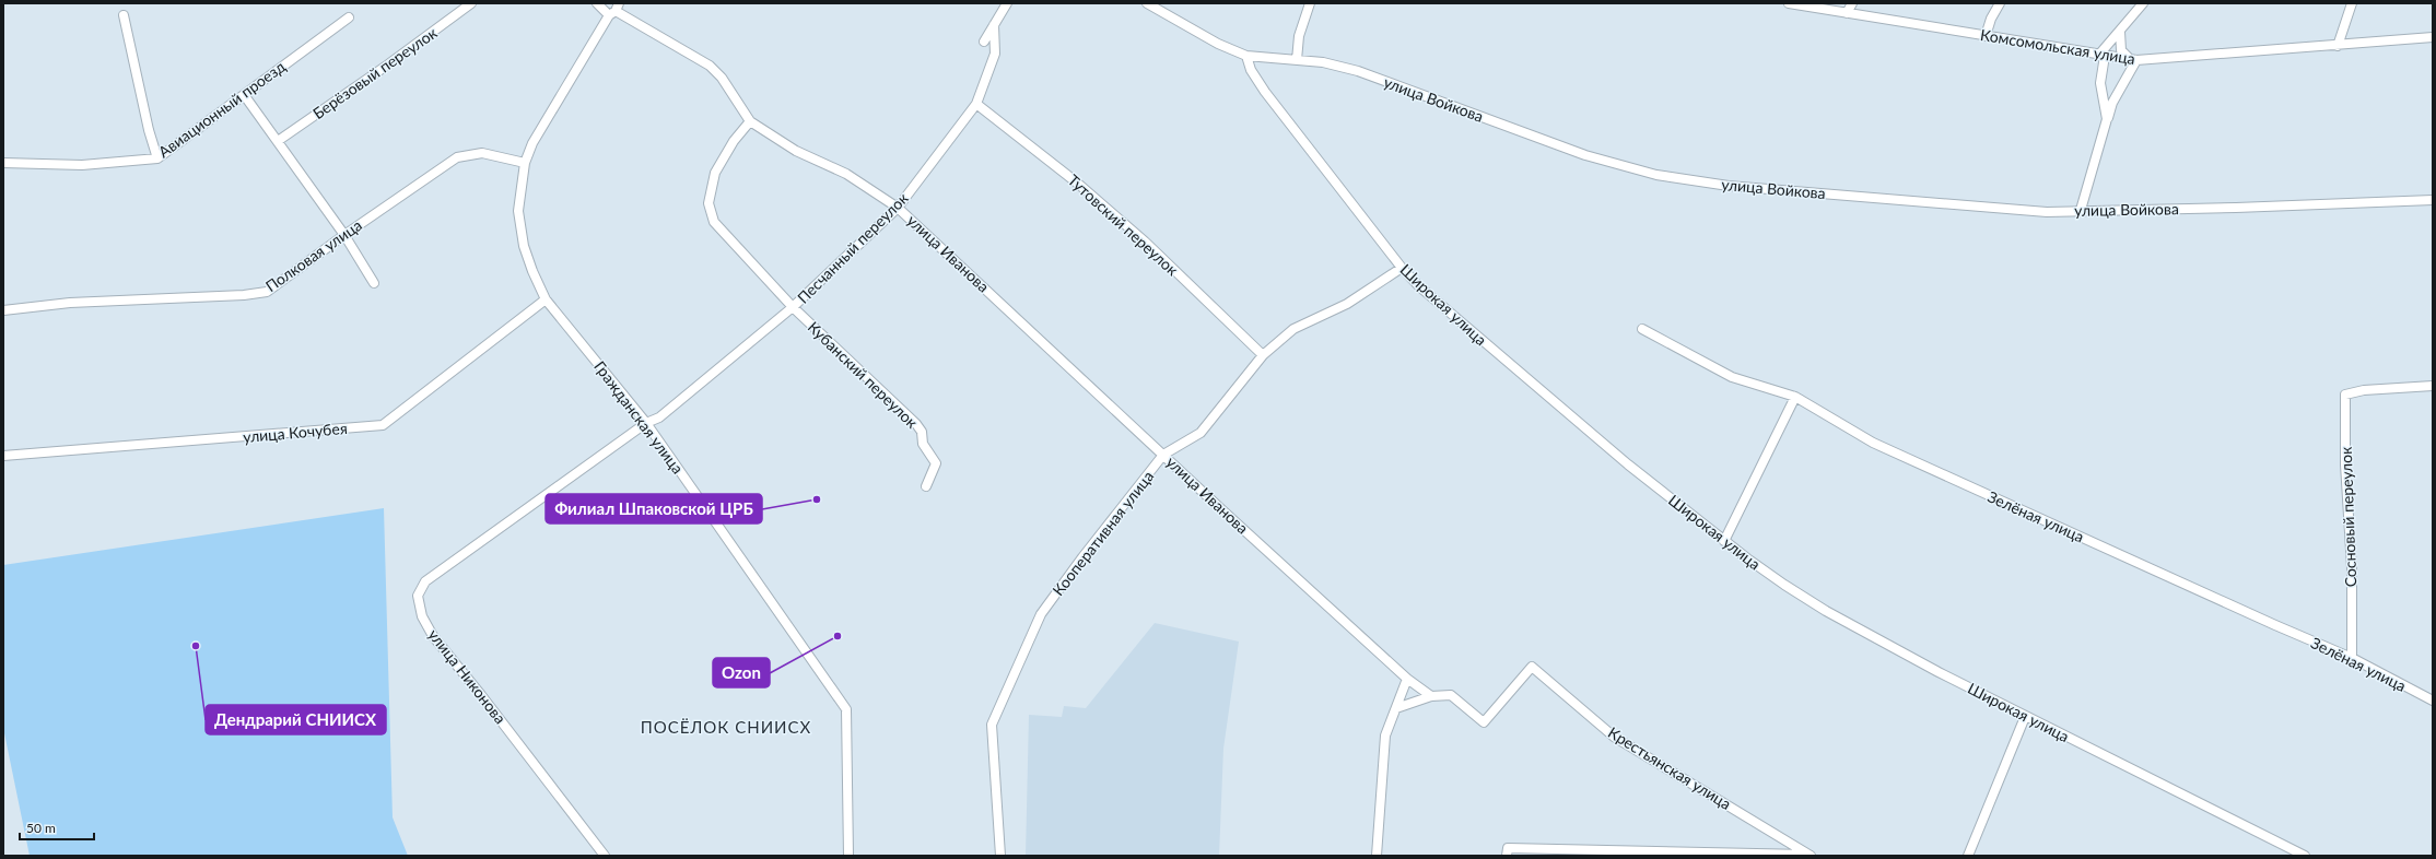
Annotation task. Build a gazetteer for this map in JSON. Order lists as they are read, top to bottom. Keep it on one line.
{"streets":{"street":["Комсомольская улица","Берёзовый переулок","улица Войкова","Авиационный проезд","Тутовский переулок","Песчанный переулок","улица Иванова","Полковая улица","Широкая улица","Кубанский переулок","Гражданская улица","улица Кочубея","Зелёная улица","Сосновый переулок","Кооперативная улица","улица Никонова","Крестьянская улица"]},"crossings":[["улица Войкова","Широкая улица"],["Тутовский переулок","Песчанный переулок"],["Тутовский переулок","Кооперативная улица"],["Песчанный переулок","улица Иванова"],["Песчанный переулок","Кубанский переулок"],["Песчанный переулок","Гражданская улица"],["Песчанный переулок","улица Никонова"],["улица Иванова","Кубанский переулок"],["улица Иванова","Гражданская улица"],["улица Иванова","Кооперативная улица"],["улица Иванова","Крестьянская улица"],["Полковая улица","Гражданская улица"],["Широкая улица","Кооперативная улица"],["Гражданская улица","улица Кочубея"],["Гражданская улица","улица Никонова"],["Зелёная улица","Сосновый переулок"]],"districts":["ПОСЁЛОК СНИИСХ"],"places":["Филиал Шпаковской ЦРБ","Ozon","Дендрарий СНИИСХ"],"scale_bar":"50 m"}
